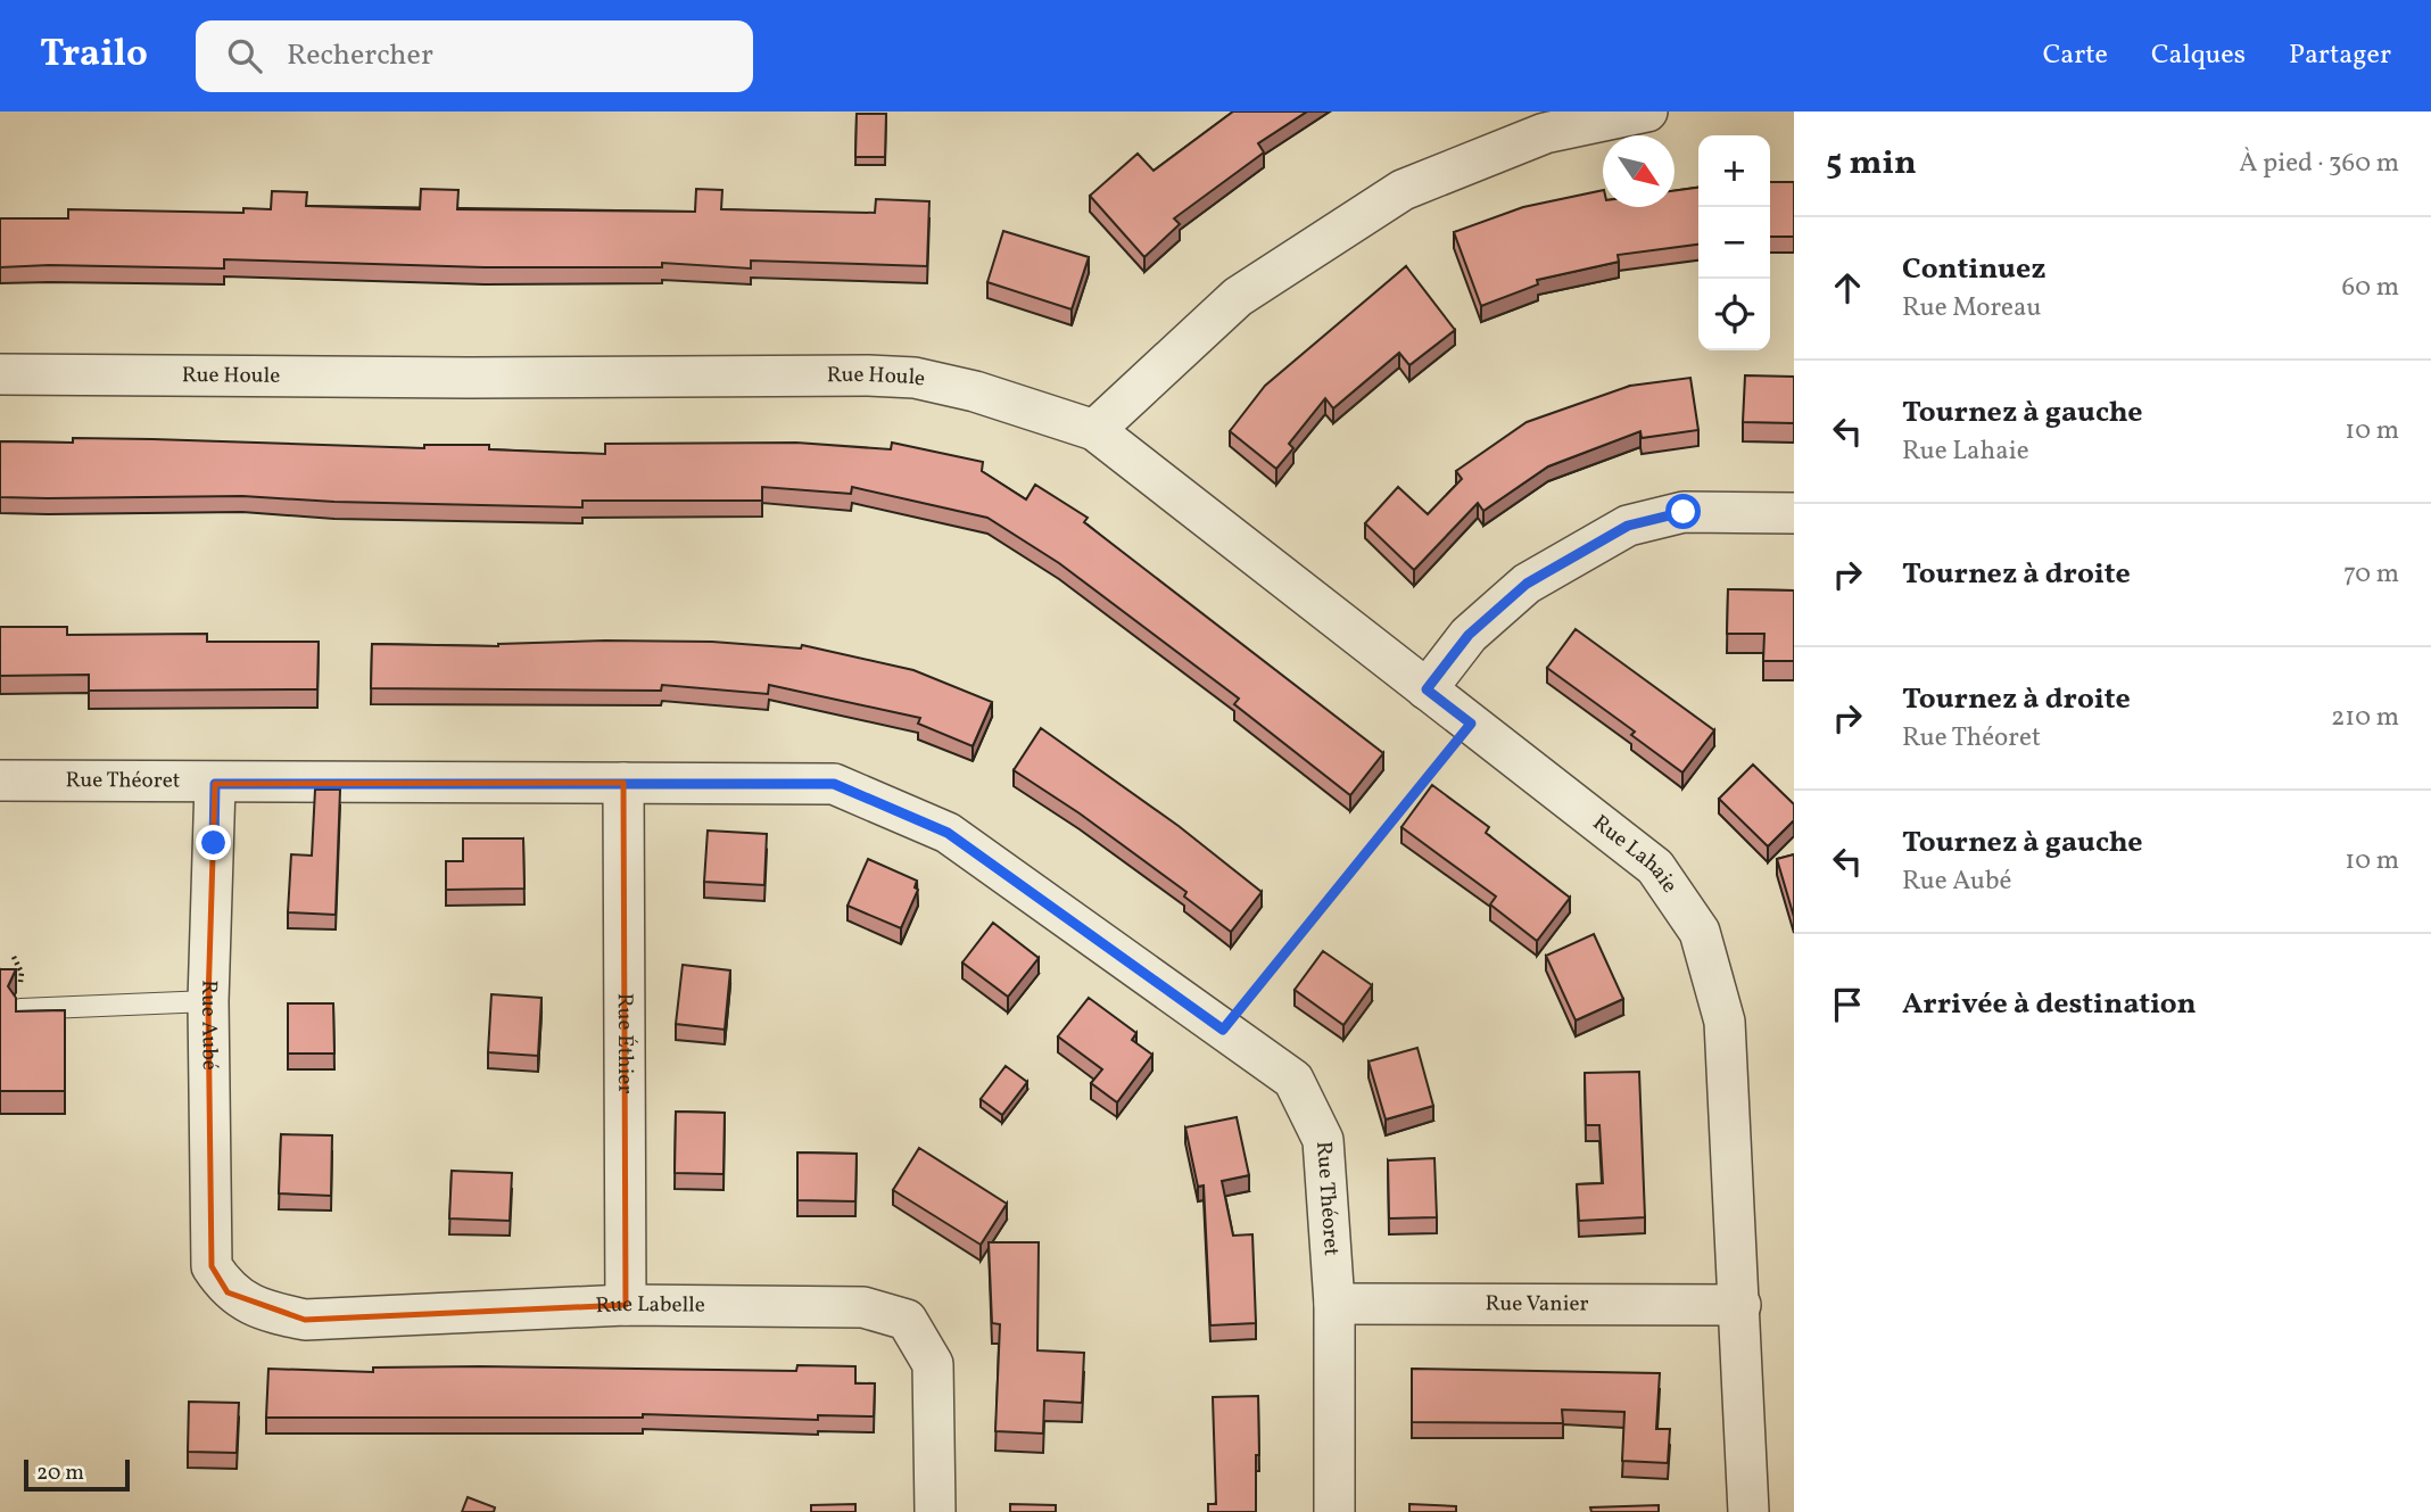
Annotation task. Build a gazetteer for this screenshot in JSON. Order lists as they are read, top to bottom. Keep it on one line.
{"streets":{"street":["Rue Houle","Rue Théoret","Rue Lahaie","Rue Aubé","Rue Éthier","Rue Vanier","Rue Labelle"]},"crossings":[["Rue Houle","Rue Lahaie"],["Rue Théoret","Rue Aubé"],["Rue Théoret","Rue Éthier"],["Rue Théoret","Rue Vanier"],["Rue Lahaie","Rue Vanier"],["Rue Aubé","Rue Labelle"],["Rue Éthier","Rue Labelle"]],"scale_bar":"20 m","north":"bottom right","page":{"header":"Trailo","search":"Rechercher","nav":["Carte","Calques","Partager"],"heading":["5 min","À pied · 360 m"],"map_buttons":["+","−"],"list":[["Continuez","Rue Moreau","60 m"],["Tournez à gauche","Rue Lahaie","10 m"],["Tournez à droite","70 m"],["Tournez à droite","Rue Théoret","210 m"],["Tournez à gauche","Rue Aubé","10 m"],"Arrivée à destination"],"scale":"20 m"}}
